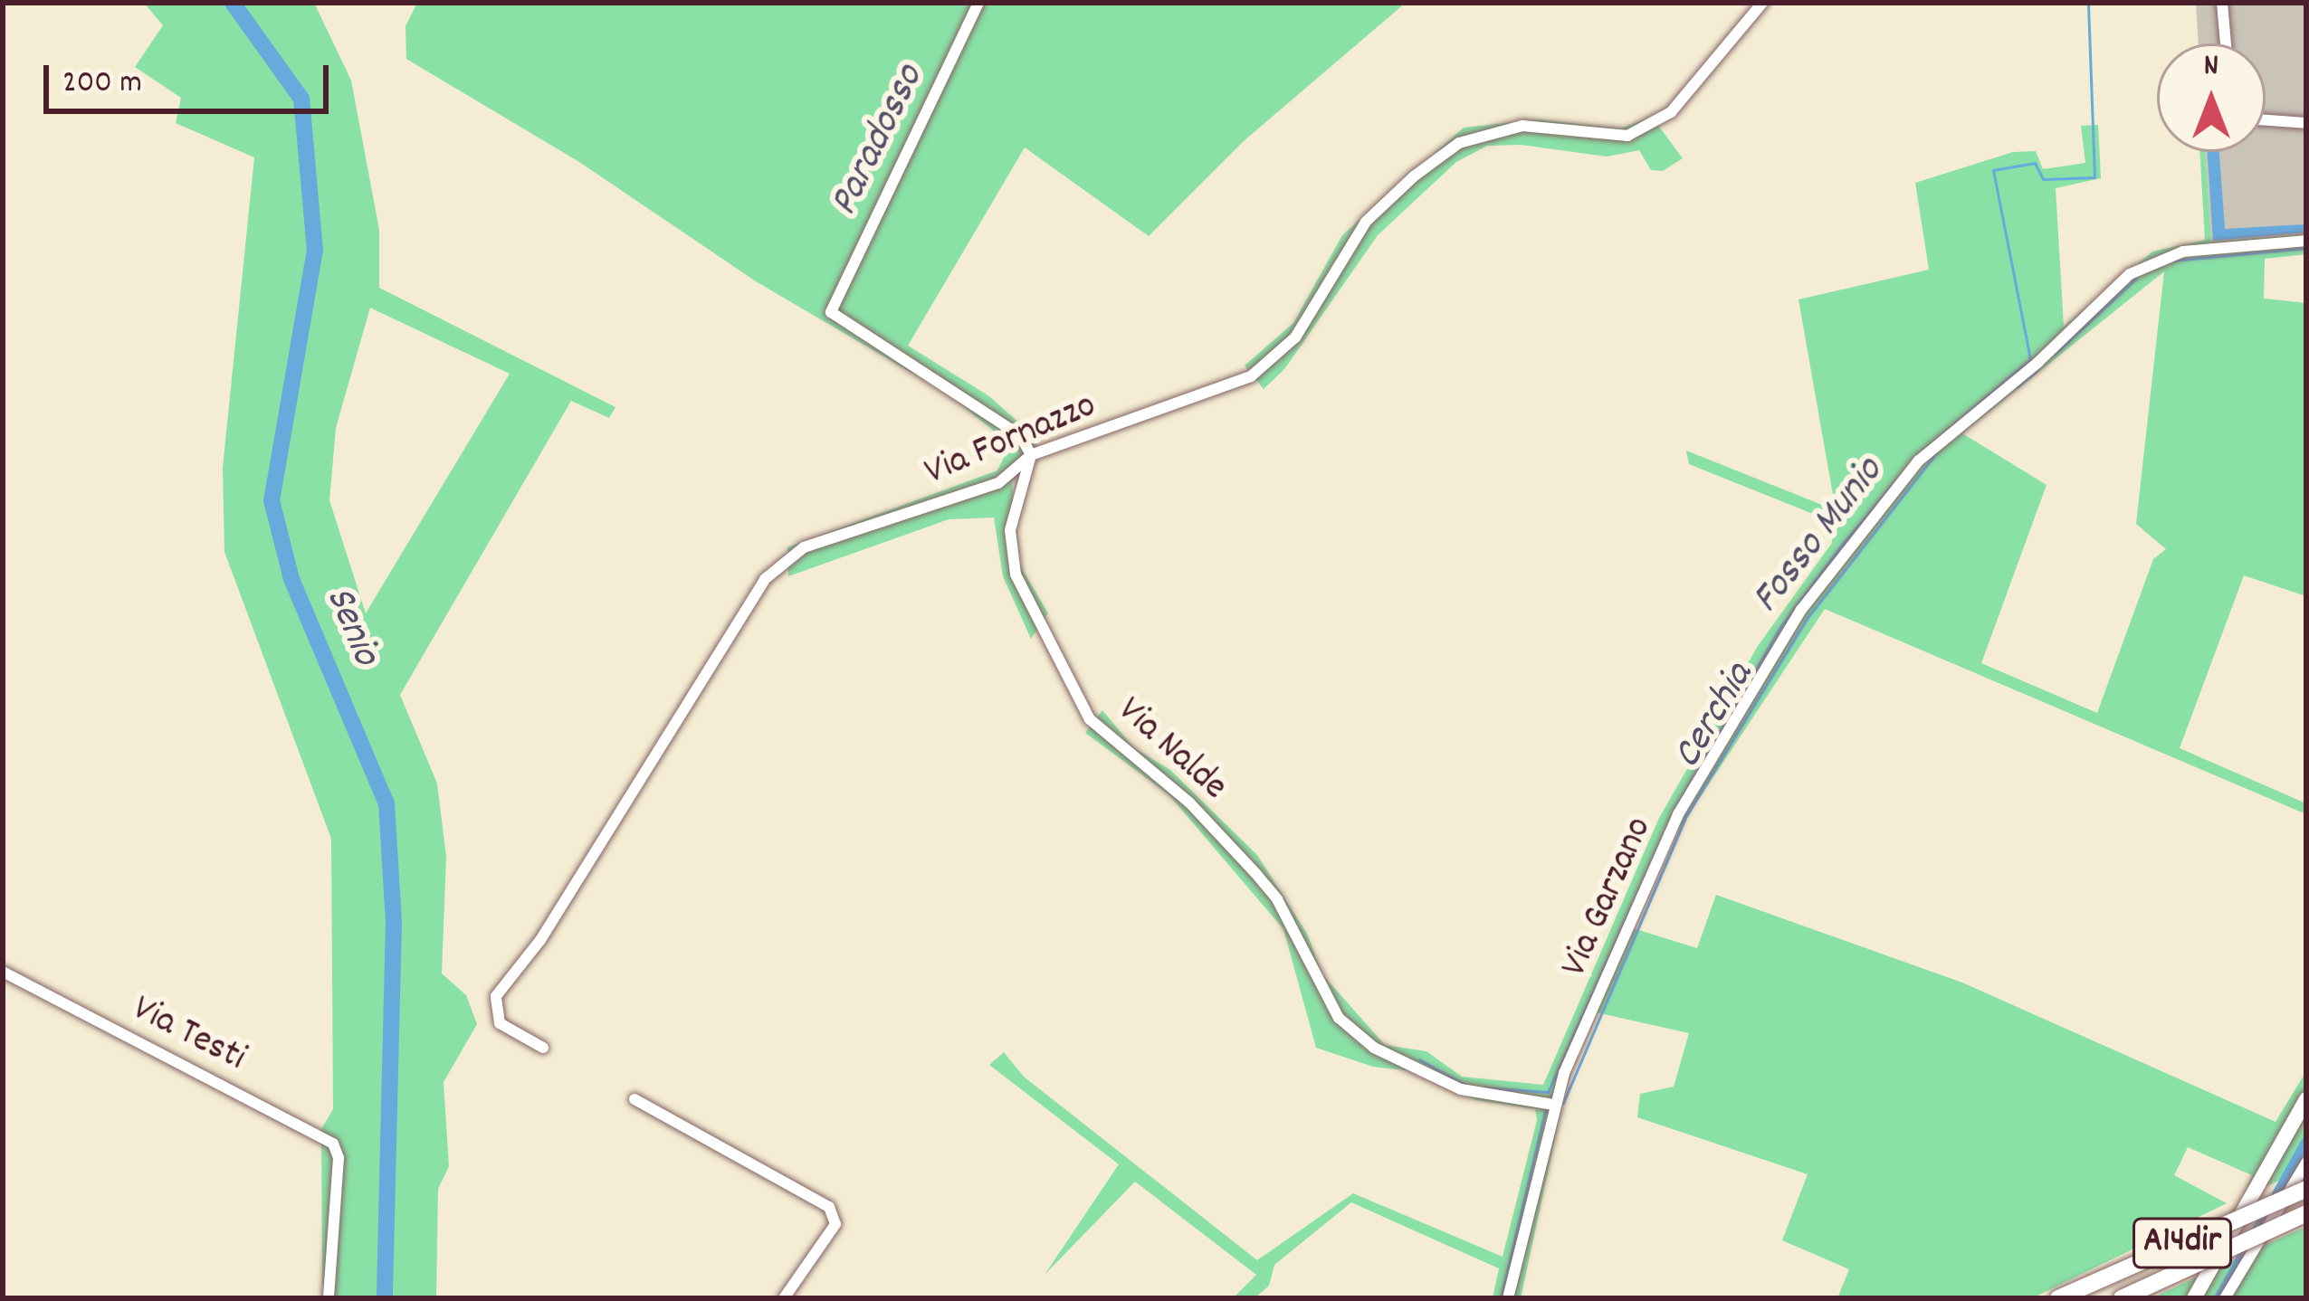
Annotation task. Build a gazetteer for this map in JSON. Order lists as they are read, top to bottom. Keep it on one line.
{"streets":{"highway":["A14dir"],"street":["Via Fornazzo","Via Nalde","Via Garzano","Via Testi"]},"crossings":[["Via Fornazzo","Via Nalde"],["Via Nalde","Via Garzano"]],"water":["Paradosso","Fosso Munio","Senio","Cerchia"],"scale_bar":"200 m","north":"top"}
